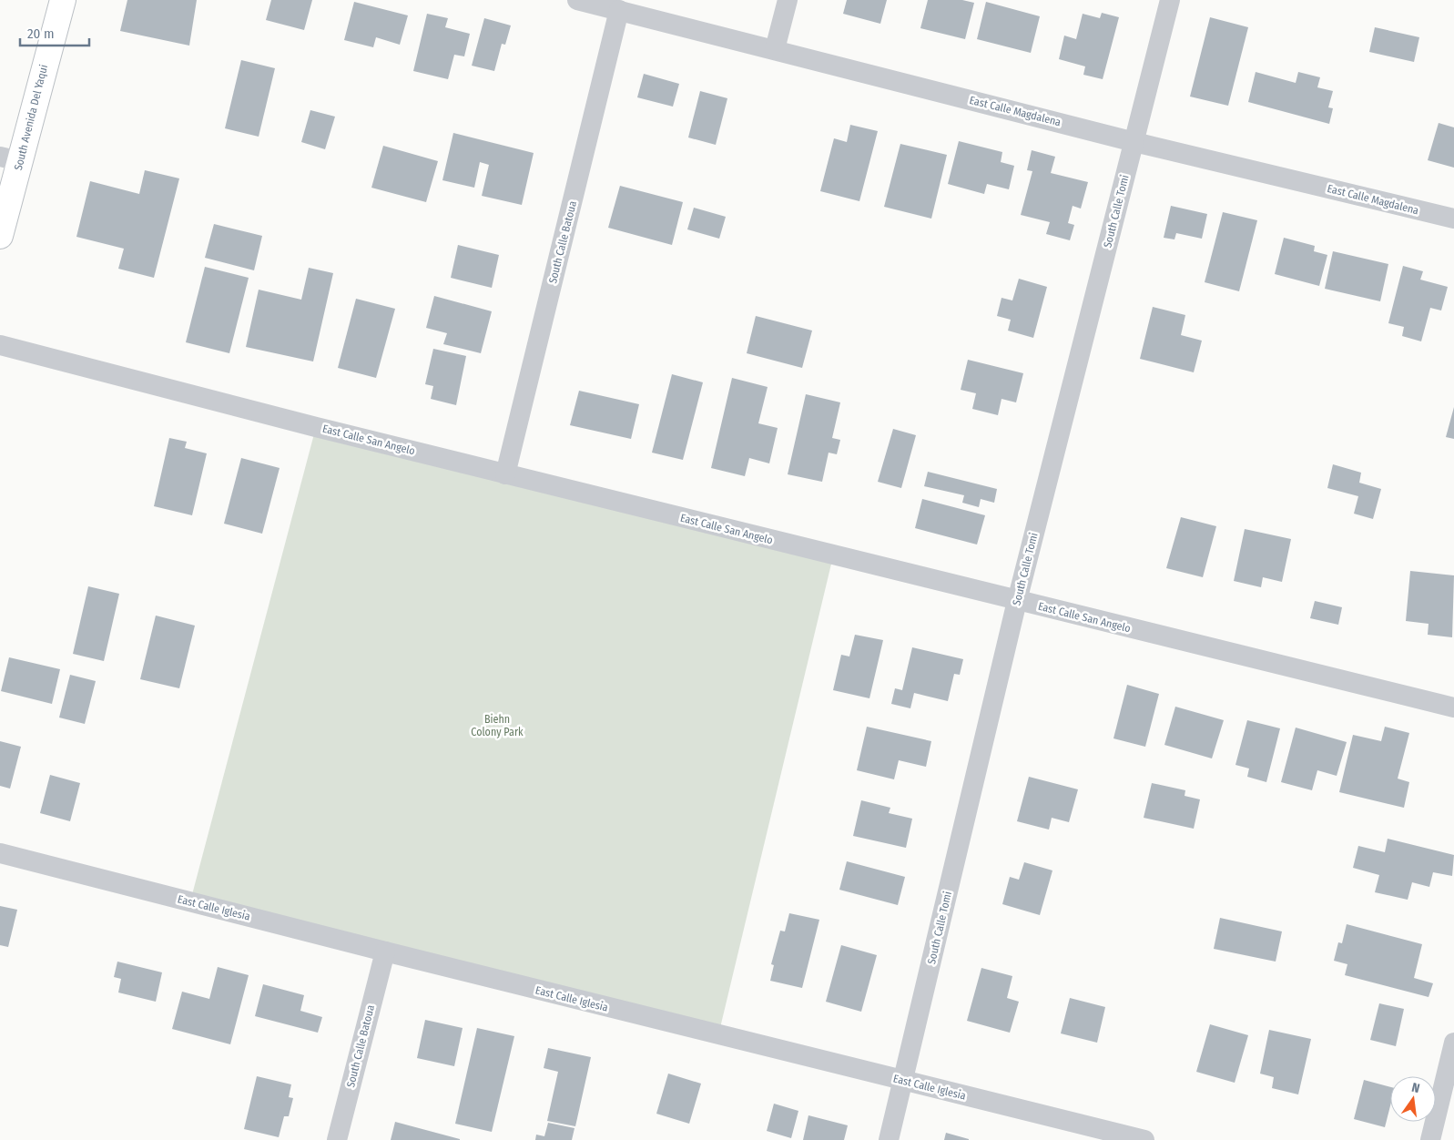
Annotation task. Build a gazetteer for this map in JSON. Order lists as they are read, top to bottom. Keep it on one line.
{"streets":{"street":["East Calle Magdalena","South Avenida Del Yaqui","South Calle Tomi","South Calle Batoua","East Calle San Angelo","East Calle Iglesia"]},"crossings":[["East Calle Magdalena","South Calle Tomi"],["East Calle Magdalena","South Calle Batoua"],["South Calle Tomi","East Calle San Angelo"],["South Calle Tomi","East Calle Iglesia"],["South Calle Batoua","East Calle San Angelo"],["South Calle Batoua","East Calle Iglesia"]],"parks":["Biehn Colony Park"],"scale_bar":"20 m","north":"top"}
